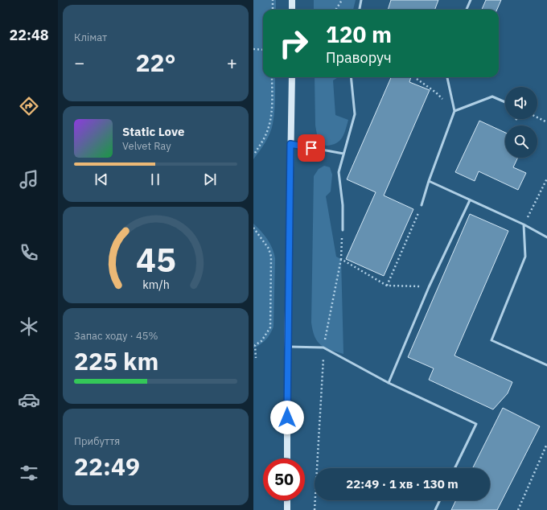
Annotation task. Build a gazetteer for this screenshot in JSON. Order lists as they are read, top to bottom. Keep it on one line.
{"page":{"tabs":"22:48","tile":["Клімат",["Запас ходу · 45%","225 km"],["Прибуття","22:49"]],"turn":["120 m","Праворуч"],"heat":["−","22°","+"],"song":["Static Love","Velvet Ray"],"limit":"50","trip":"22:49 · 1 хв · 130 m","gauge":["45","km/h"]}}
